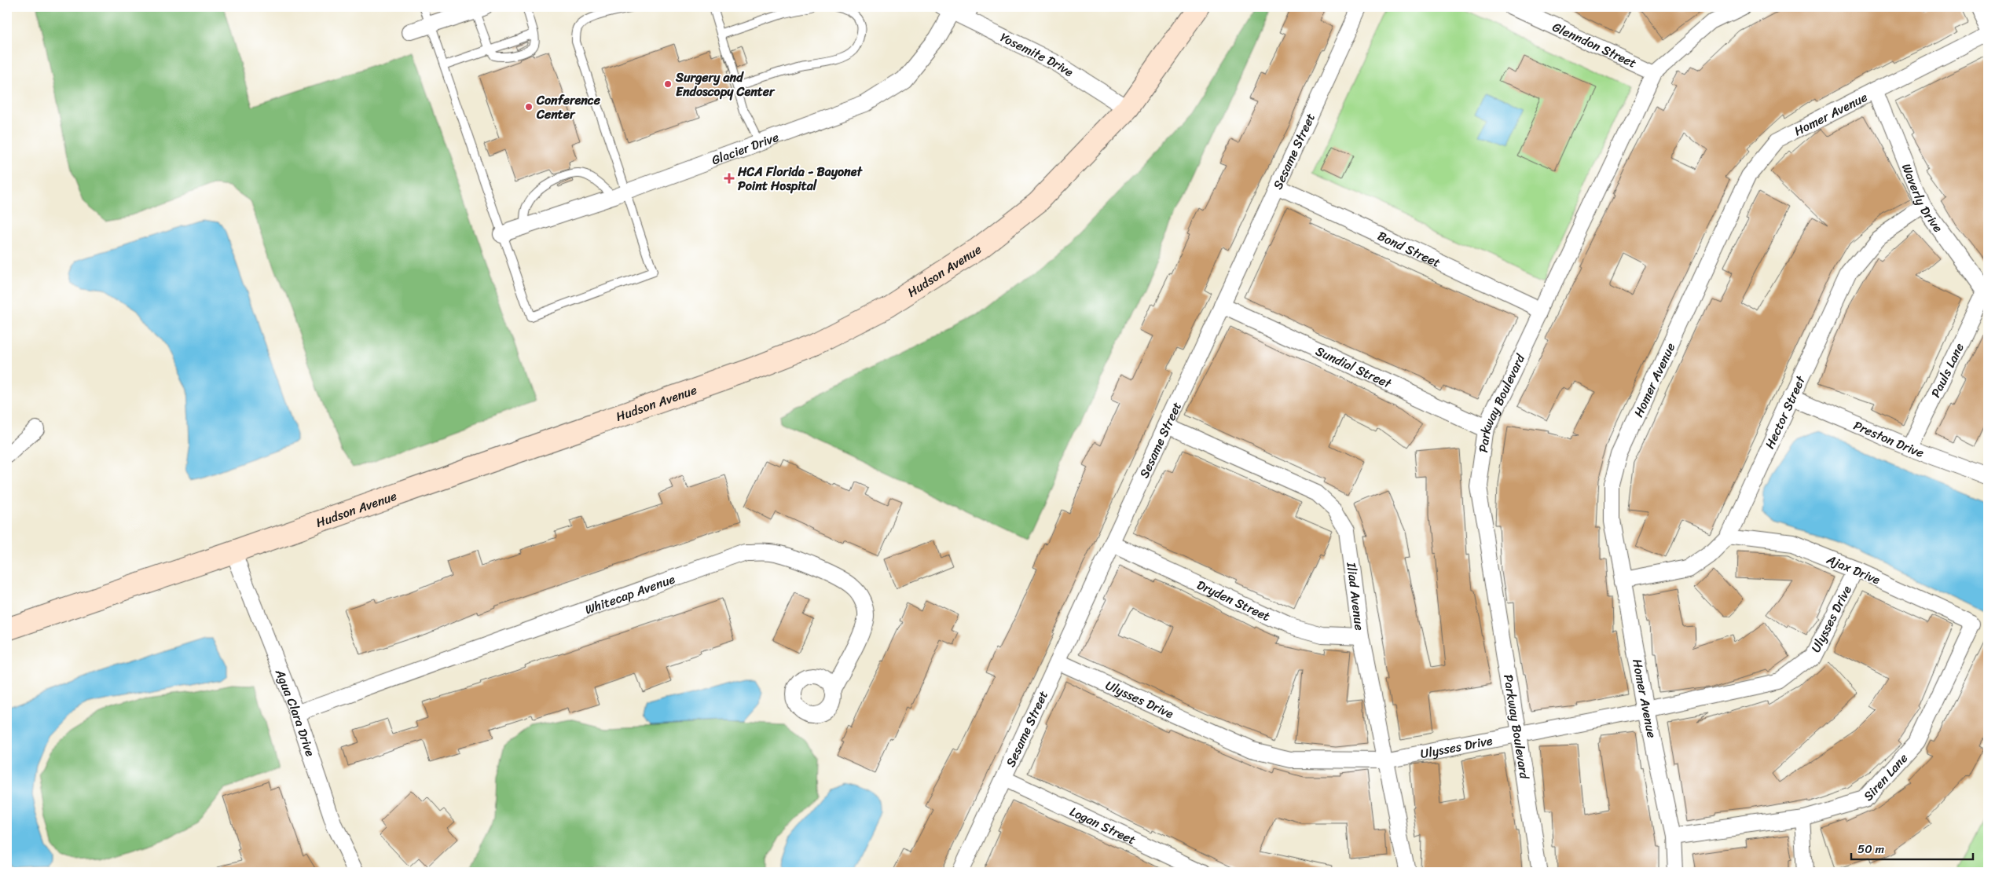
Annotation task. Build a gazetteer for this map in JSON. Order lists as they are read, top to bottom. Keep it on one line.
{"streets":{"street":["Glenndon Street","Yosemite Drive","Homer Avenue","Glacier Drive","Sesame Street","Waverly Drive","Bond Street","Hudson Avenue","Sundial Street","Pauls Lane","Parkway Boulevard","Hector Street","Preston Drive","Ajax Drive","Whitecap Avenue","Iliad Avenue","Dryden Street","Ulysses Drive","Agua Clara Drive","Siren Lane","Logan Street"]},"crossings":[["Glenndon Street","Parkway Boulevard"],["Yosemite Drive","Glacier Drive"],["Yosemite Drive","Hudson Avenue"],["Homer Avenue","Waverly Drive"],["Homer Avenue","Hector Street"],["Homer Avenue","Ulysses Drive"],["Homer Avenue","Siren Lane"],["Sesame Street","Bond Street"],["Sesame Street","Sundial Street"],["Sesame Street","Iliad Avenue"],["Sesame Street","Dryden Street"],["Sesame Street","Ulysses Drive"],["Sesame Street","Logan Street"],["Waverly Drive","Pauls Lane"],["Waverly Drive","Hector Street"],["Bond Street","Parkway Boulevard"],["Hudson Avenue","Agua Clara Drive"],["Sundial Street","Parkway Boulevard"],["Pauls Lane","Preston Drive"],["Parkway Boulevard","Ulysses Drive"],["Hector Street","Preston Drive"],["Hector Street","Ajax Drive"],["Ajax Drive","Ulysses Drive"],["Ajax Drive","Siren Lane"],["Whitecap Avenue","Agua Clara Drive"],["Iliad Avenue","Dryden Street"],["Iliad Avenue","Ulysses Drive"]],"places":{"other":["Surgery and Endoscopy Center","Conference Center"],"health":["HCA Florida - Bayonet Point Hospital"]},"scale_bar":"50 m"}
